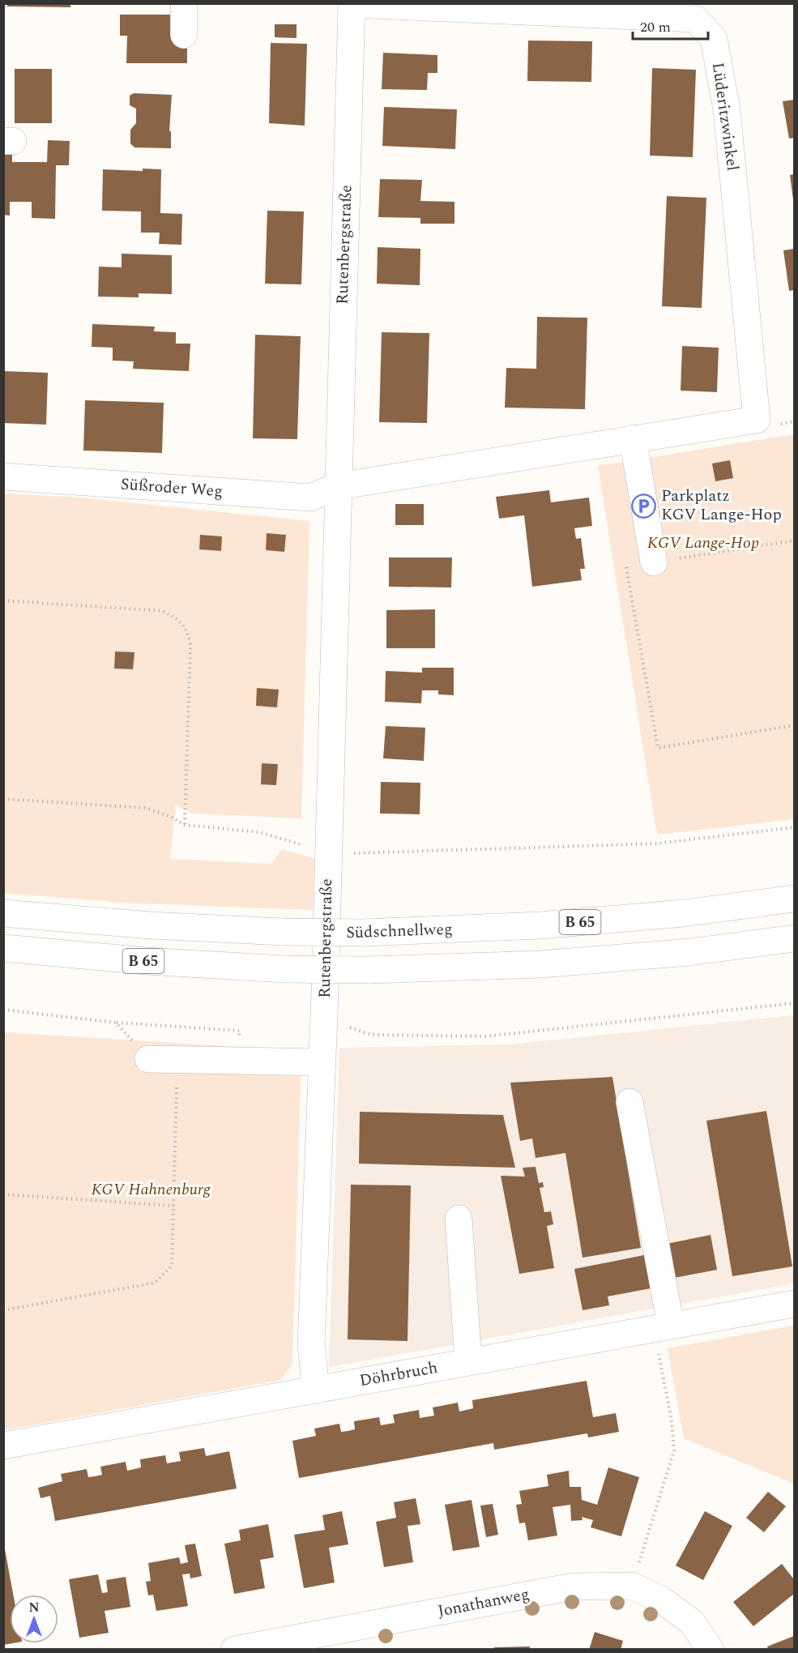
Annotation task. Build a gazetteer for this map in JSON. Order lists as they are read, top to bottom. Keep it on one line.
{"streets":{"main road":["Lüderitzwinkel","Rutenbergstraße","Süßroder Weg","B 65","Südschnellweg","Döhrbruch","Jonathanweg"]},"crossings":[["Lüderitzwinkel","Rutenbergstraße"],["Rutenbergstraße","Süßroder Weg"],["Rutenbergstraße","Döhrbruch"]],"parks":["KGV Lange-Hop","KGV Hahnenburg"],"places":{"parking":["Parkplatz KGV Lange-Hop"]},"scale_bar":"20 m","north":"top"}
